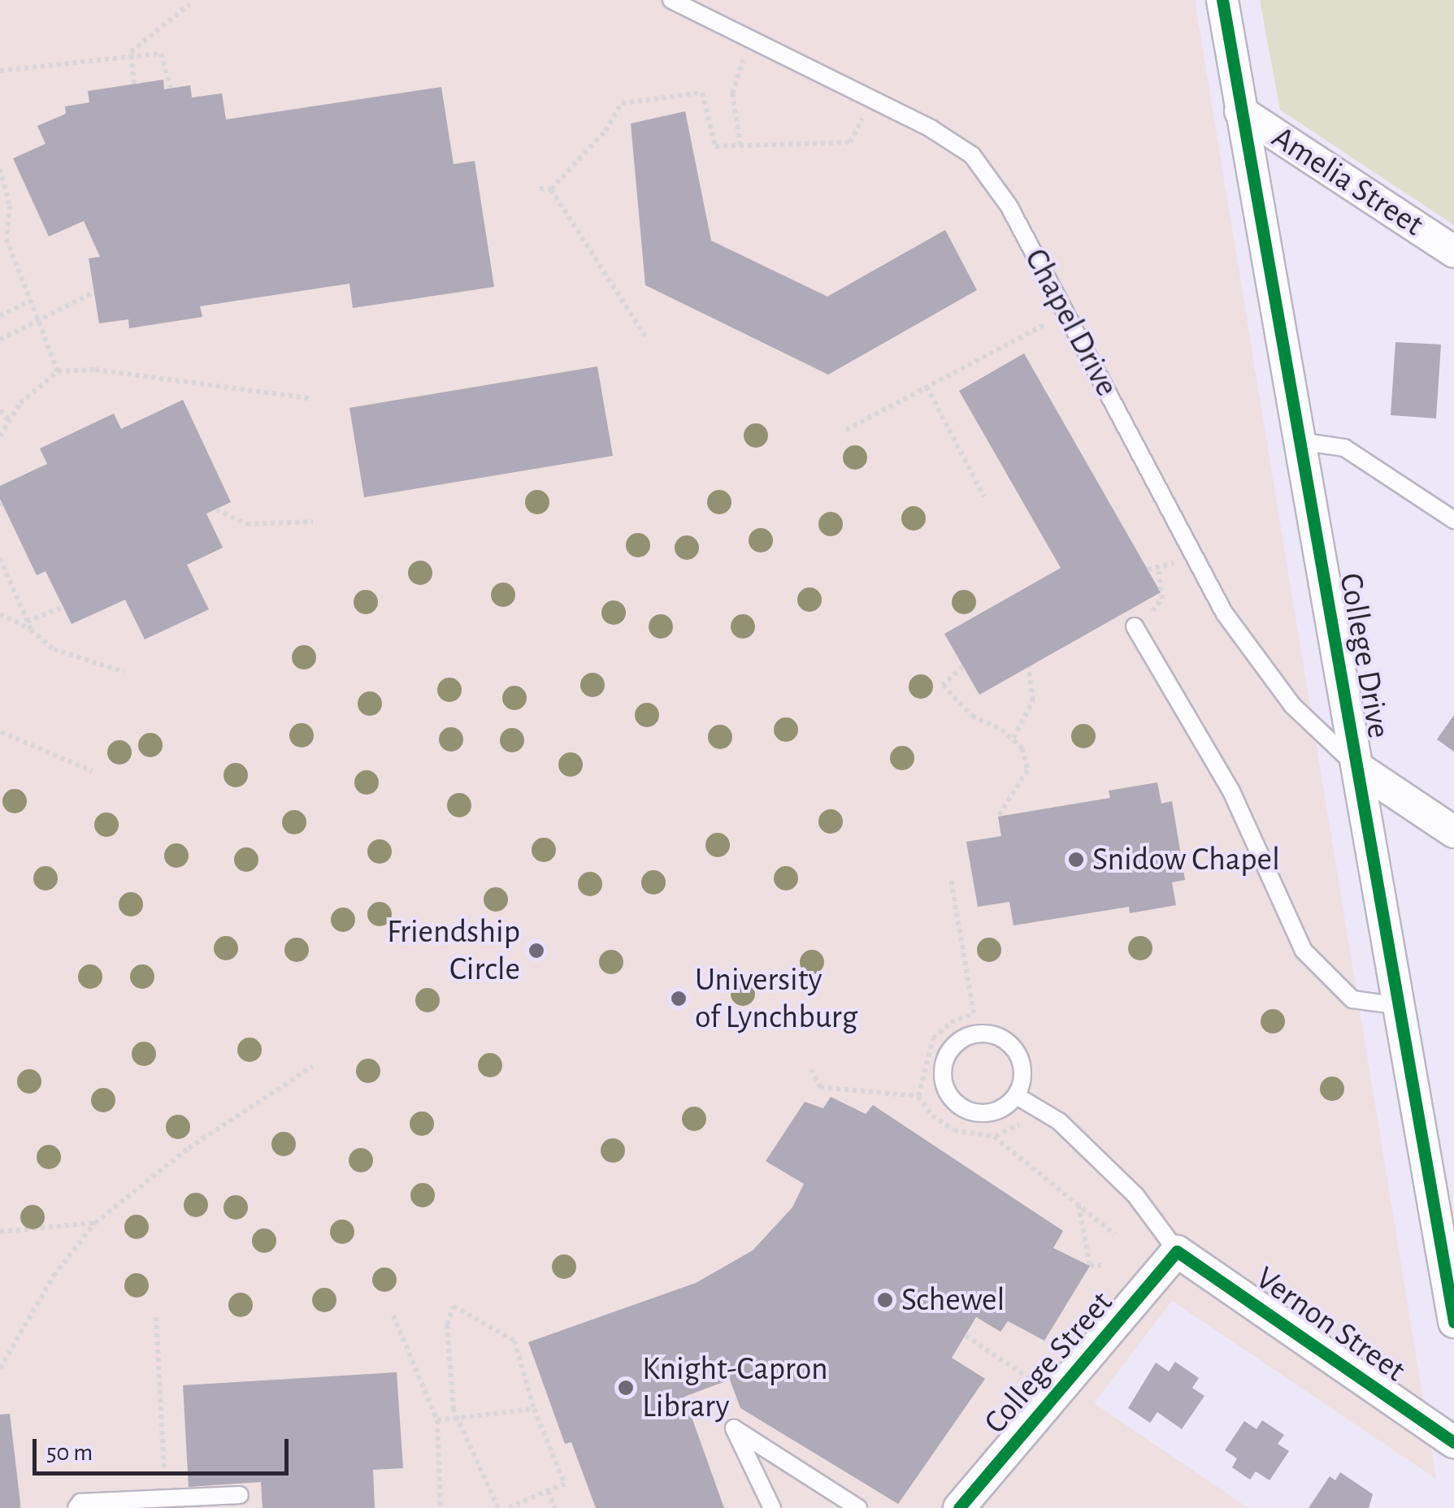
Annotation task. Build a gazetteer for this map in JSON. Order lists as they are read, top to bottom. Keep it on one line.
{"streets":{"street":["Amelia Street","College Drive","Vernon Street","College Street"],"lane":["Chapel Drive"]},"crossings":[["Amelia Street","College Drive"],["Chapel Drive","College Drive"],["Vernon Street","College Street"]],"places":["Snidow Chapel","Friendship Circle","University of Lynchburg","Schewel","Knight-Capron Library"],"scale_bar":"50 m"}
